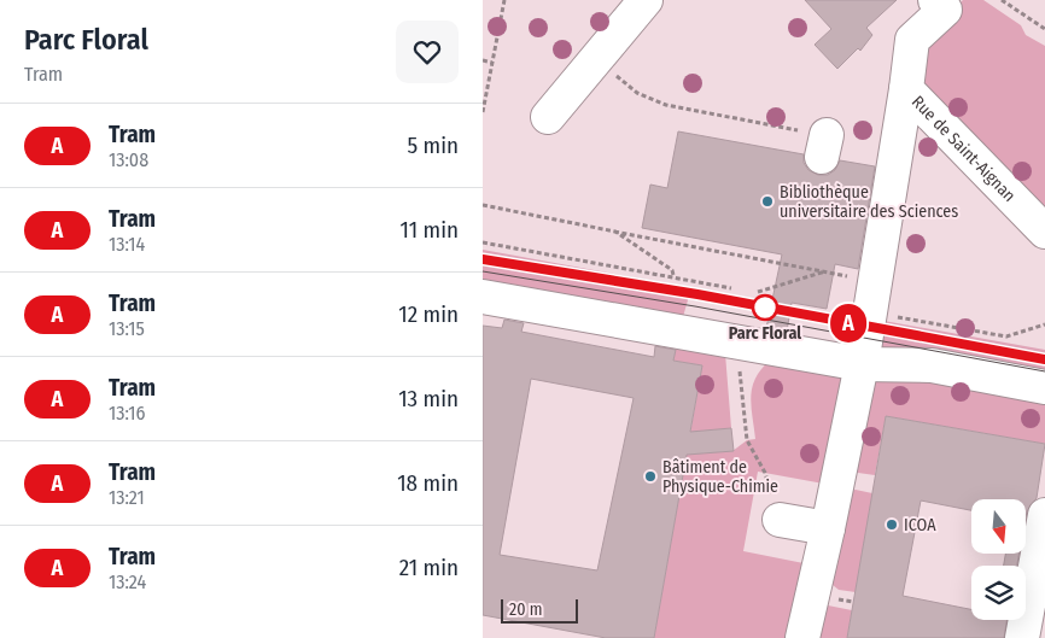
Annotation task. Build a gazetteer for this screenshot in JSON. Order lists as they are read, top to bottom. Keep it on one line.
{"streets":{"lane":["Rue de Saint-Aignan"]},"places":["Bibliothèque universitaire des Sciences","Parc Floral","Bâtiment de Physique-Chimie","ICOA"],"lines":["tram line A"],"scale_bar":"20 m","north":"bottom","page":{"heading":["Parc Floral","Tram"],"on_map":"A","list":[{"mark":"A","name":"Tram","note":"13:08","value":"5 min"},{"mark":"A","name":"Tram","note":"13:14","value":"11 min"},{"mark":"A","name":"Tram","note":"13:15","value":"12 min"},{"mark":"A","name":"Tram","note":"13:16","value":"13 min"},{"mark":"A","name":"Tram","note":"13:21","value":"18 min"},{"mark":"A","name":"Tram","note":"13:24","value":"21 min"}],"scale":"20 m"}}
